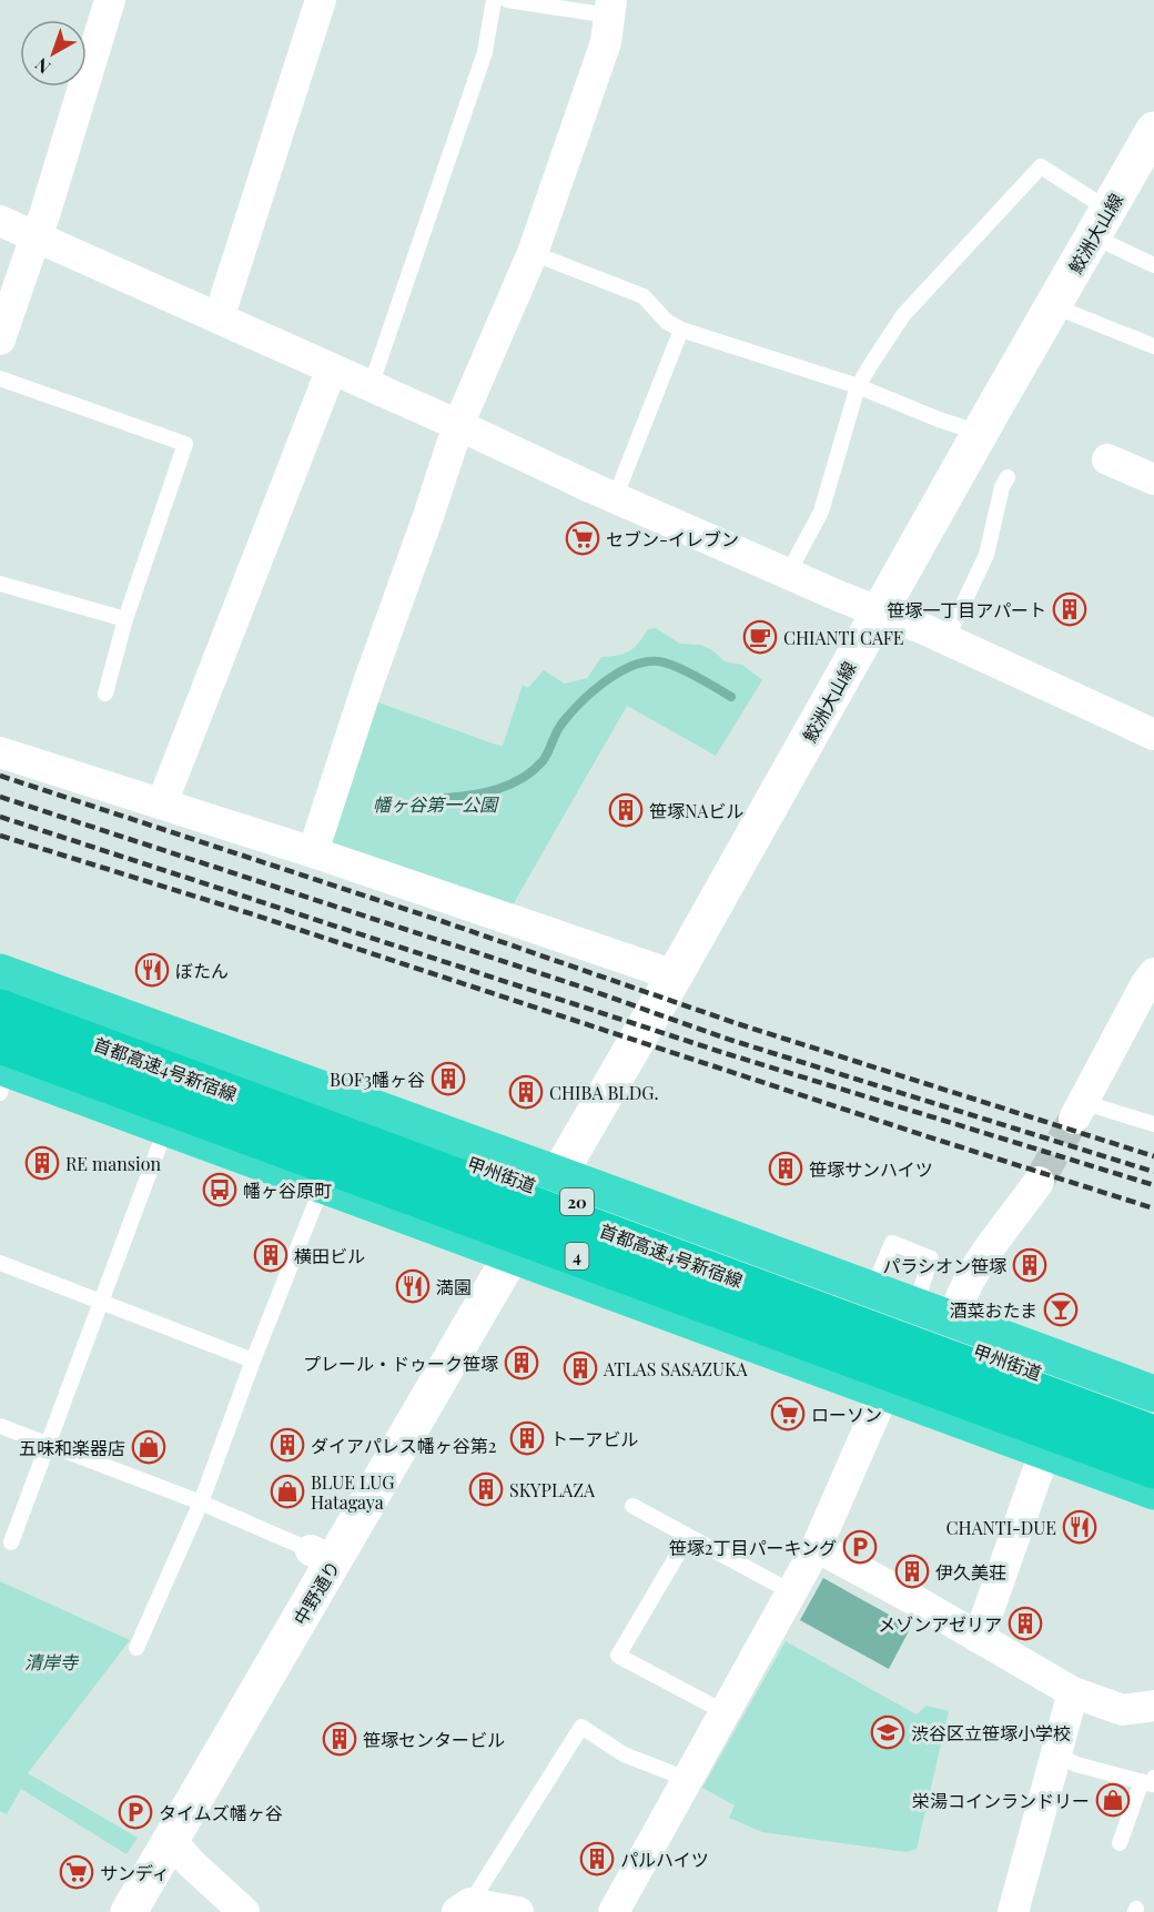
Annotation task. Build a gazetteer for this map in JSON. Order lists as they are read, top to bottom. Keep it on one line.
{"streets":{"highway":["首都高速4号新宿線","甲州街道","20","4"],"main road":["鮫洲大山線","中野通り"]},"crossings":[["鮫洲大山線","20"],["鮫洲大山線","中野通り"]],"parks":["幡ヶ谷第一公園","清岸寺"],"places":{"supermarket":["セブン-イレブン","ローソン","サンディ"],"building":["笹塚一丁目アパート","笹塚NAビル","BOF3幡ヶ谷","CHIBA BLDG.","RE mansion","笹塚サンハイツ","横田ビル","パラシオン笹塚","プレール・ドゥーク笹塚","ATLAS SASAZUKA","トーアビル","ダイアパレス幡ヶ谷第2","SKYPLAZA","伊久美荘","メゾンアゼリア","笹塚センタービル","パルハイツ"],"cafe":["CHIANTI CAFE"],"restaurant":["ぼたん","満園","CHANTI-DUE"],"bus stop":["幡ヶ谷原町"],"bar":["酒菜おたま"],"shop":["五味和楽器店","BLUE LUG Hatagaya","栄湯コインランドリー"],"parking":["笹塚2丁目パーキング","タイムズ幡ヶ谷"],"school or university":["渋谷区立笹塚小学校"]},"north":"bottom left"}
